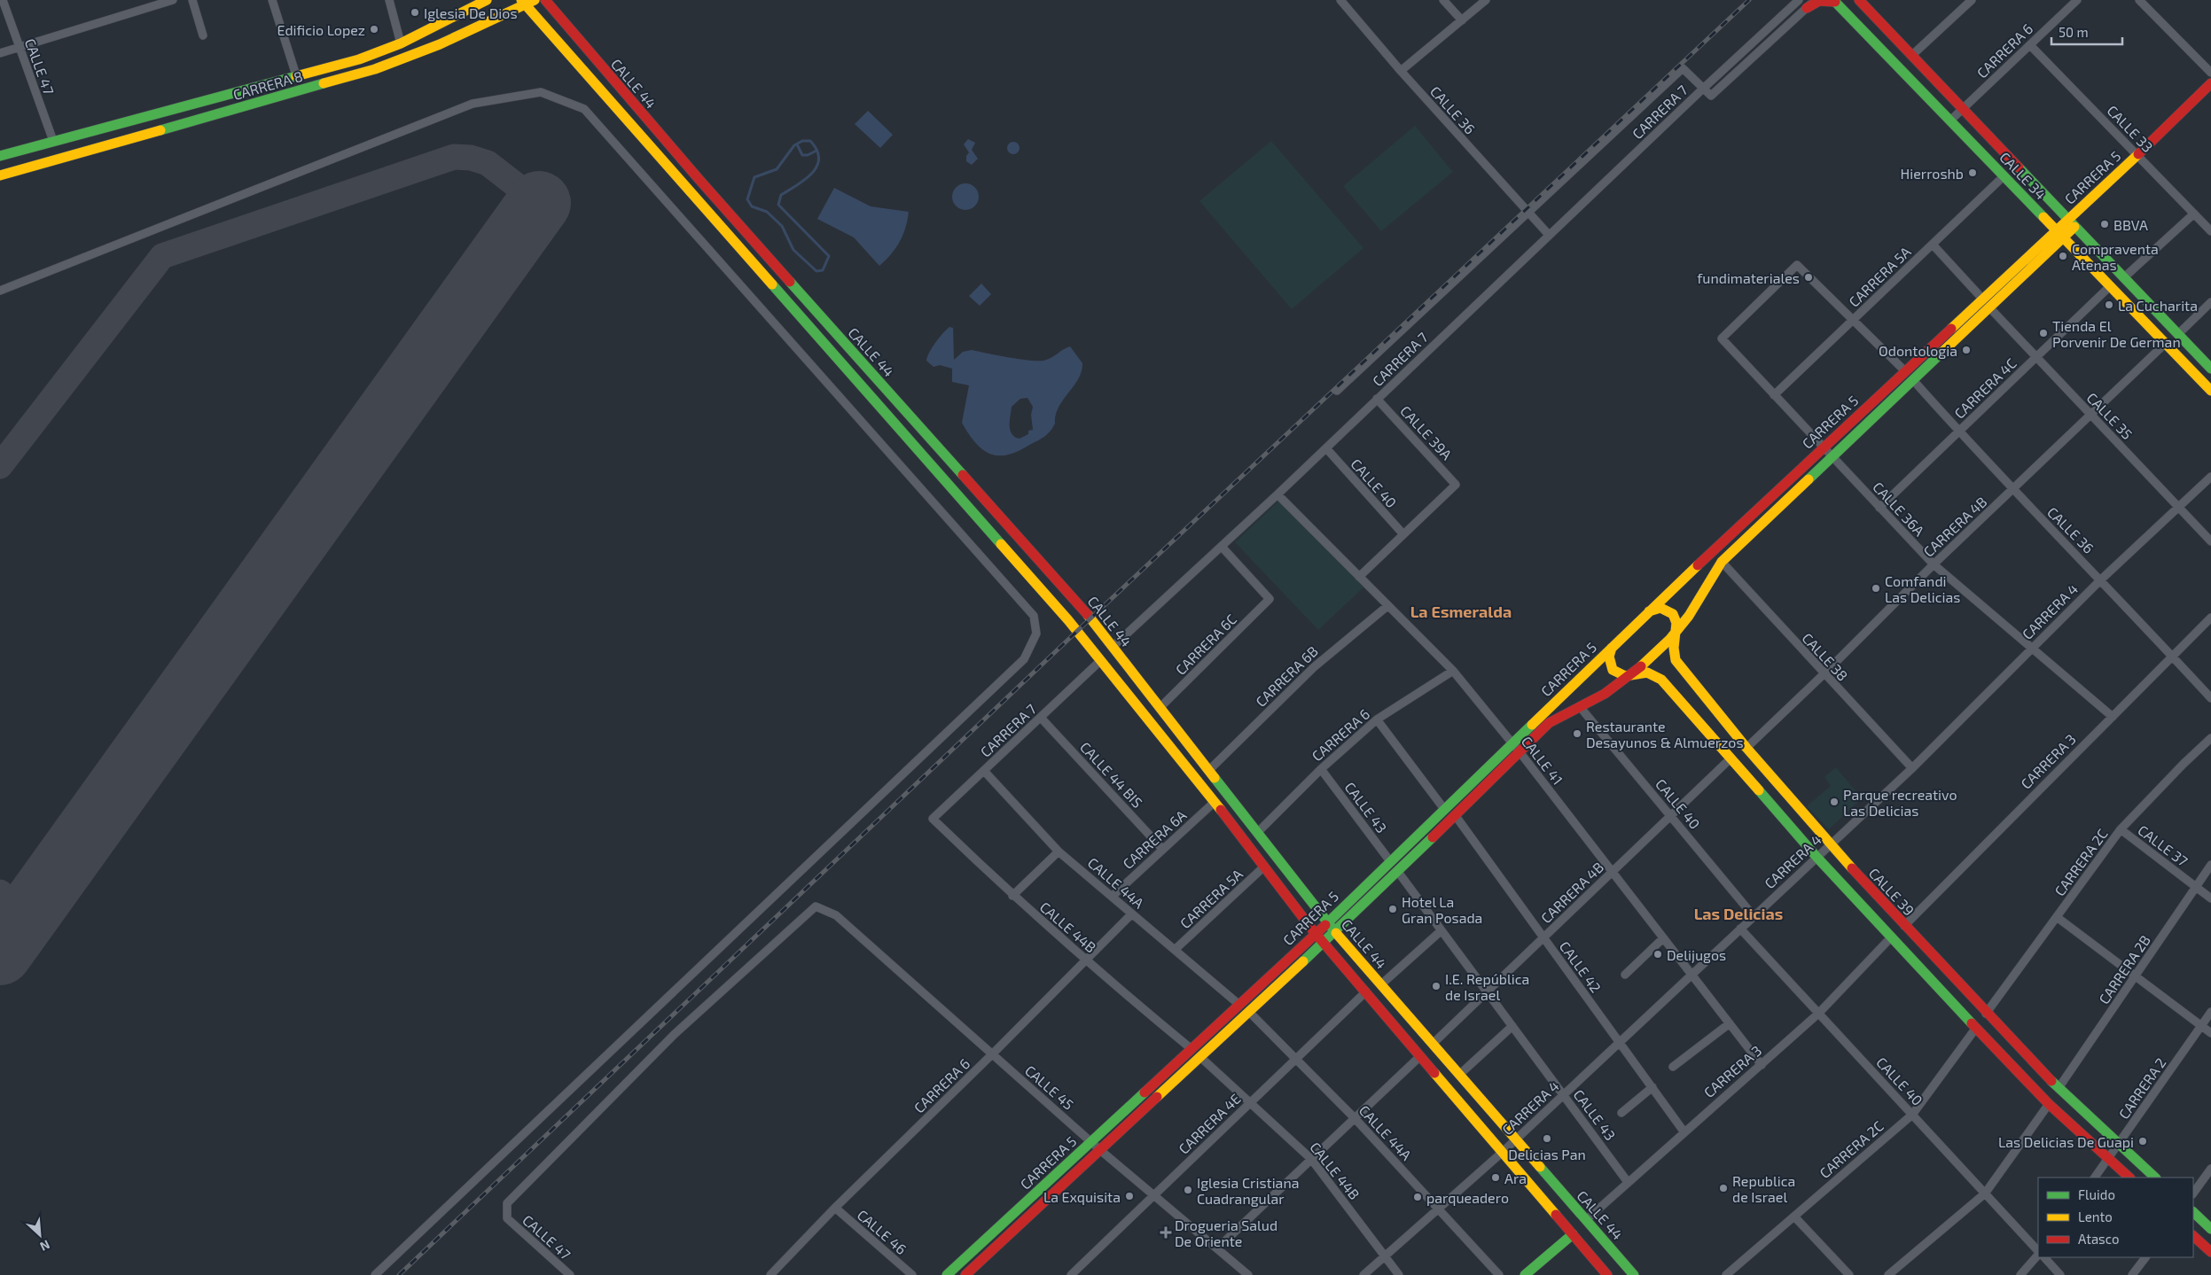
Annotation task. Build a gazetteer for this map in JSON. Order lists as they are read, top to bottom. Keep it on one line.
{"streets":{"main road":["CALLE 44","CARRERA 8","CALLE 34","CARRERA 5","CALLE 39"],"street":["CARRERA 6","CALLE 47","CALLE 36","CARRERA 7","CALLE 33","CARRERA 5A","CARRERA 4C","CALLE 35","CALLE 39A","CALLE 40","CALLE 36A","CARRERA 4B","CARRERA 4","CARRERA 6C","CALLE 38","CARRERA 6B","CALLE 41","CARRERA 3","CALLE 44 BIS","CALLE 43","CARRERA 6A","CALLE 37","CARRERA 2C","CALLE 44A","CALLE 44B","CALLE 42","CARRERA 2B","CALLE 45","CARRERA 2","CARRERA 4E","CALLE 46"]},"crossings":[["CARRERA 6","CALLE 44"],["CARRERA 6","CALLE 33"],["CARRERA 6","CALLE 34"],["CARRERA 6","CALLE 41"],["CARRERA 6","CALLE 43"],["CARRERA 6","CALLE 44A"],["CARRERA 6","CALLE 44B"],["CARRERA 6","CALLE 45"],["CARRERA 6","CALLE 46"],["CALLE 47","CARRERA 8"],["CALLE 47","CALLE 45"],["CALLE 44","CARRERA 8"],["CALLE 44","CARRERA 7"],["CALLE 44","CARRERA 5"],["CALLE 44","CARRERA 5A"],["CALLE 44","CARRERA 4B"],["CALLE 44","CARRERA 4"],["CALLE 44","CARRERA 6C"],["CALLE 44","CARRERA 6B"],["CALLE 44","CARRERA 3"],["CALLE 44","CARRERA 6A"],["CALLE 44","CARRERA 4E"],["CALLE 36","CARRERA 7"],["CALLE 36","CARRERA 5"],["CALLE 36","CARRERA 4C"],["CALLE 36","CARRERA 4B"],["CALLE 36","CARRERA 4"],["CALLE 36","CARRERA 3"],["CARRERA 7","CALLE 39A"],["CARRERA 7","CALLE 40"],["CARRERA 7","CARRERA 6C"],["CARRERA 7","CALLE 41"],["CARRERA 7","CALLE 44 BIS"],["CARRERA 7","CALLE 44A"],["CARRERA 7","CALLE 44B"],["CALLE 33","CARRERA 5"],["CALLE 34","CARRERA 5"],["CALLE 34","CARRERA 5A"],["CALLE 34","CARRERA 4C"],["CALLE 34","CARRERA 4B"],["CARRERA 5","CALLE 35"],["CARRERA 5","CALLE 40"],["CARRERA 5","CALLE 36A"],["CARRERA 5","CALLE 38"],["CARRERA 5","CALLE 41"],["CARRERA 5","CALLE 43"],["CARRERA 5","CALLE 44A"],["CARRERA 5","CALLE 39"],["CARRERA 5","CALLE 44B"],["CARRERA 5","CALLE 42"],["CARRERA 5","CALLE 45"],["CARRERA 5A","CALLE 36A"],["CARRERA 5A","CALLE 44A"],["CARRERA 4C","CALLE 35"],["CARRERA 4C","CALLE 36A"],["CALLE 35","CARRERA 4B"],["CALLE 35","CARRERA 4"],["CALLE 39A","CALLE 40"],["CALLE 40","CARRERA 4B"],["CALLE 40","CARRERA 4"],["CALLE 40","CARRERA 3"],["CALLE 40","CARRERA 2C"],["CALLE 36A","CARRERA 4B"],["CALLE 36A","CARRERA 4"],["CALLE 36A","CARRERA 3"],["CARRERA 4B","CALLE 38"],["CARRERA 4B","CALLE 41"],["CARRERA 4B","CALLE 43"],["CARRERA 4B","CALLE 39"],["CARRERA 4B","CALLE 42"],["CARRERA 4","CALLE 38"],["CARRERA 4","CALLE 41"],["CARRERA 4","CALLE 43"],["CARRERA 4","CALLE 44A"],["CARRERA 4","CALLE 39"],["CARRERA 4","CALLE 44B"],["CARRERA 4","CALLE 42"],["CARRERA 6B","CALLE 41"],["CALLE 41","CARRERA 3"],["CARRERA 3","CALLE 43"],["CARRERA 3","CALLE 39"],["CARRERA 3","CALLE 42"],["CALLE 44 BIS","CARRERA 6A"],["CARRERA 6A","CALLE 44A"],["CALLE 37","CARRERA 2C"],["CALLE 37","CARRERA 2B"],["CARRERA 2C","CALLE 39"],["CALLE 44A","CARRERA 4E"],["CALLE 39","CARRERA 2B"],["CALLE 39","CARRERA 2"],["CALLE 44B","CARRERA 4E"],["CALLE 45","CARRERA 4E"]],"districts":["La Esmeralda","Las Delicias"],"places":{"other":["Iglesia De Dios","Edificio Lopez","Hierroshb","BBVA","Compraventa Atenas","fundimateriales","La Cucharita","Tienda El Porvenir De German","Odontologia","Comfandi Las Delicias","Restaurante Desayunos & Almuerzos","Parque recreativo Las Delicias","Hotel La Gran Posada","Delijugos","I.E. República de Israel","Delicias Pan","Las Delicias De Guapi","Ara","Republica de Israel","Iglesia Cristiana Cuadrangular","La Exquisita","parqueadero"],"health":["Drogueria Salud De Oriente"]},"legend":["Fluido","Lento","Atasco"],"scale_bar":"50 m","north":"bottom right"}
